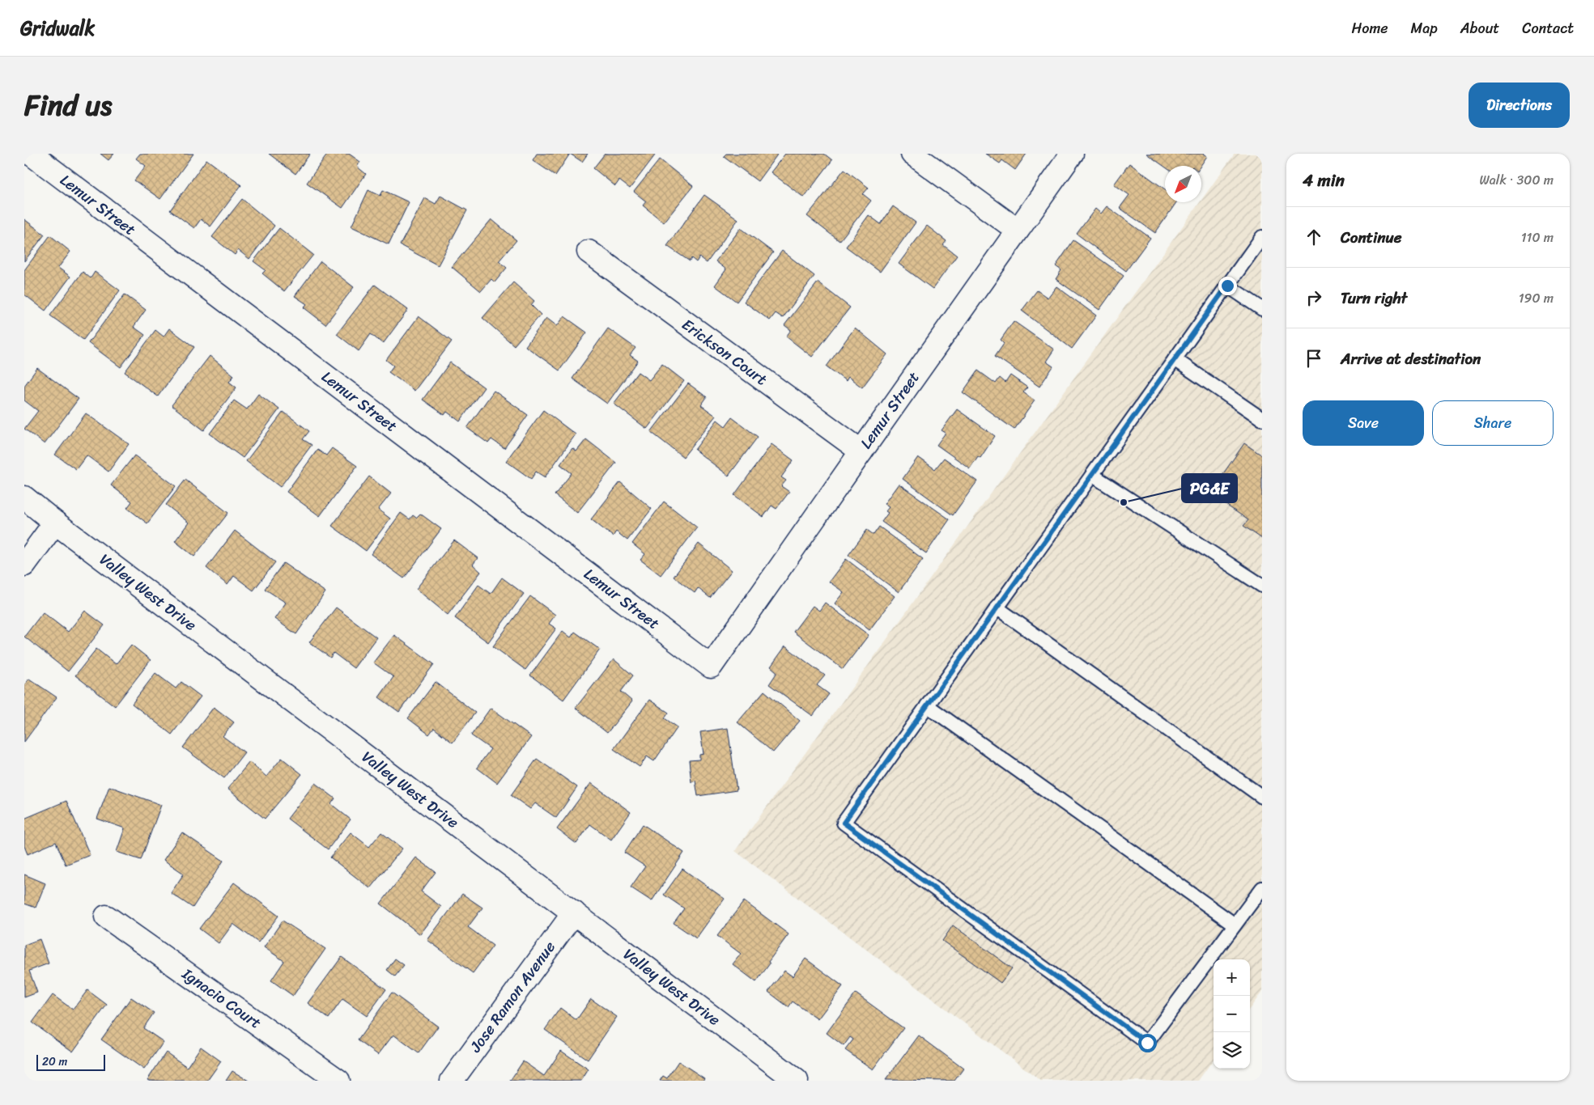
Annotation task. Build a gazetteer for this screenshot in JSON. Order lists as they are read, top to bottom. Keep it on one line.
{"streets":{"street":["Lemur Street","Erickson Court","Valley West Drive","Jose Ramon Avenue","Ignacio Court"]},"crossings":[["Lemur Street","Erickson Court"],["Valley West Drive","Jose Ramon Avenue"]],"places":["PG&E"],"scale_bar":"20 m","north":"bottom left","page":{"header":"Gridwalk","nav":["Home","Map","About","Contact"],"title":"Find us","buttons":["Directions",["Save","Share"]],"heading":["4 min","Walk · 300 m"],"list":[["Continue","110 m"],["Turn right","190 m"],"Arrive at destination"],"map_buttons":["+","−"],"scale":"20 m"}}
